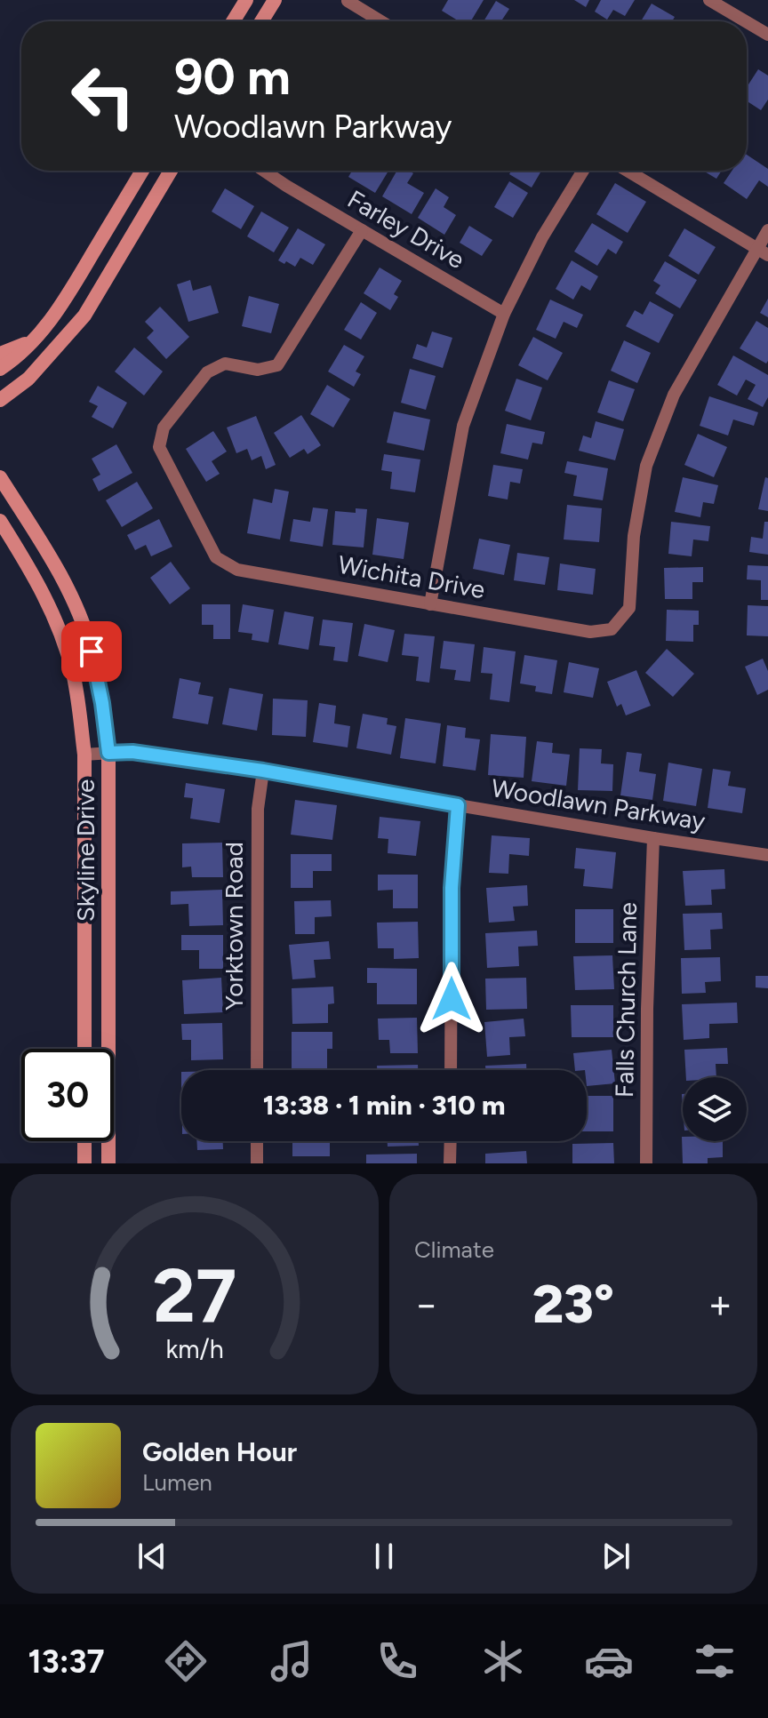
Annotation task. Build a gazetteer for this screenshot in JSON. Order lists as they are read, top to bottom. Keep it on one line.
{"streets":{"main road":["Skyline Drive"],"street":["Farley Drive","Wichita Drive","Woodlawn Parkway","Yorktown Road","Falls Church Lane"]},"crossings":[["Farley Drive","Wichita Drive"],["Woodlawn Parkway","Skyline Drive"],["Woodlawn Parkway","Yorktown Road"],["Woodlawn Parkway","Falls Church Lane"]],"page":{"turn":["90 m","Woodlawn Parkway"],"limit":"30","trip":"13:38 · 1 min · 310 m","tile":"Climate","heat":["−","23°","+"],"song":["Golden Hour","Lumen"],"tabs":"13:37","gauge":["27","km/h"]}}
